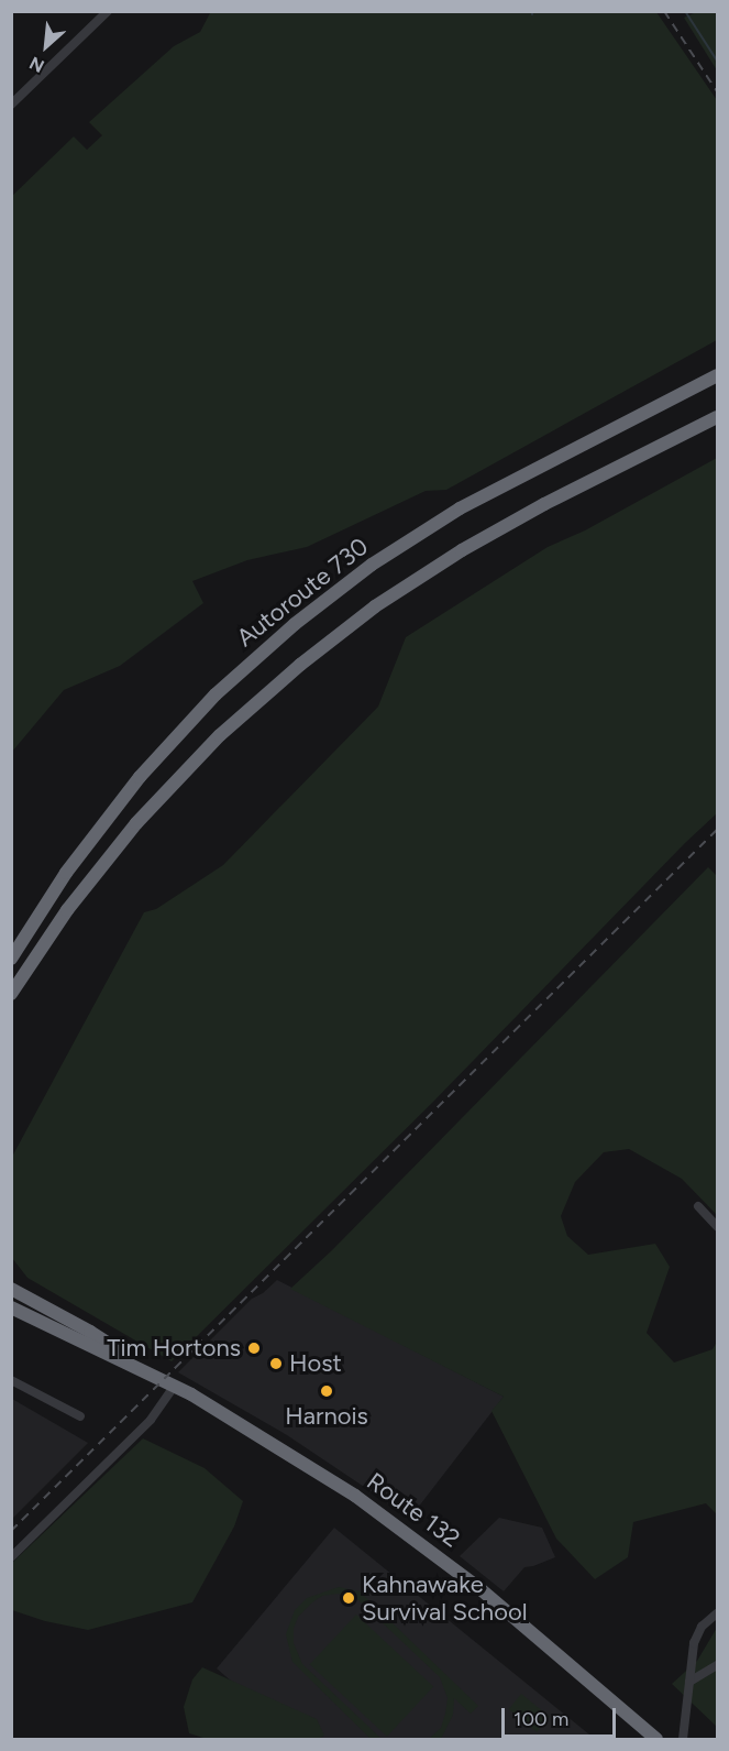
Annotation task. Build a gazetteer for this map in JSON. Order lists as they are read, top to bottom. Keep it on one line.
{"streets":{"highway":["Autoroute 730","Route 132"]},"places":["Tim Hortons","Host","Harnois","Kahnawake Survival School"],"scale_bar":"100 m","north":"bottom left"}
